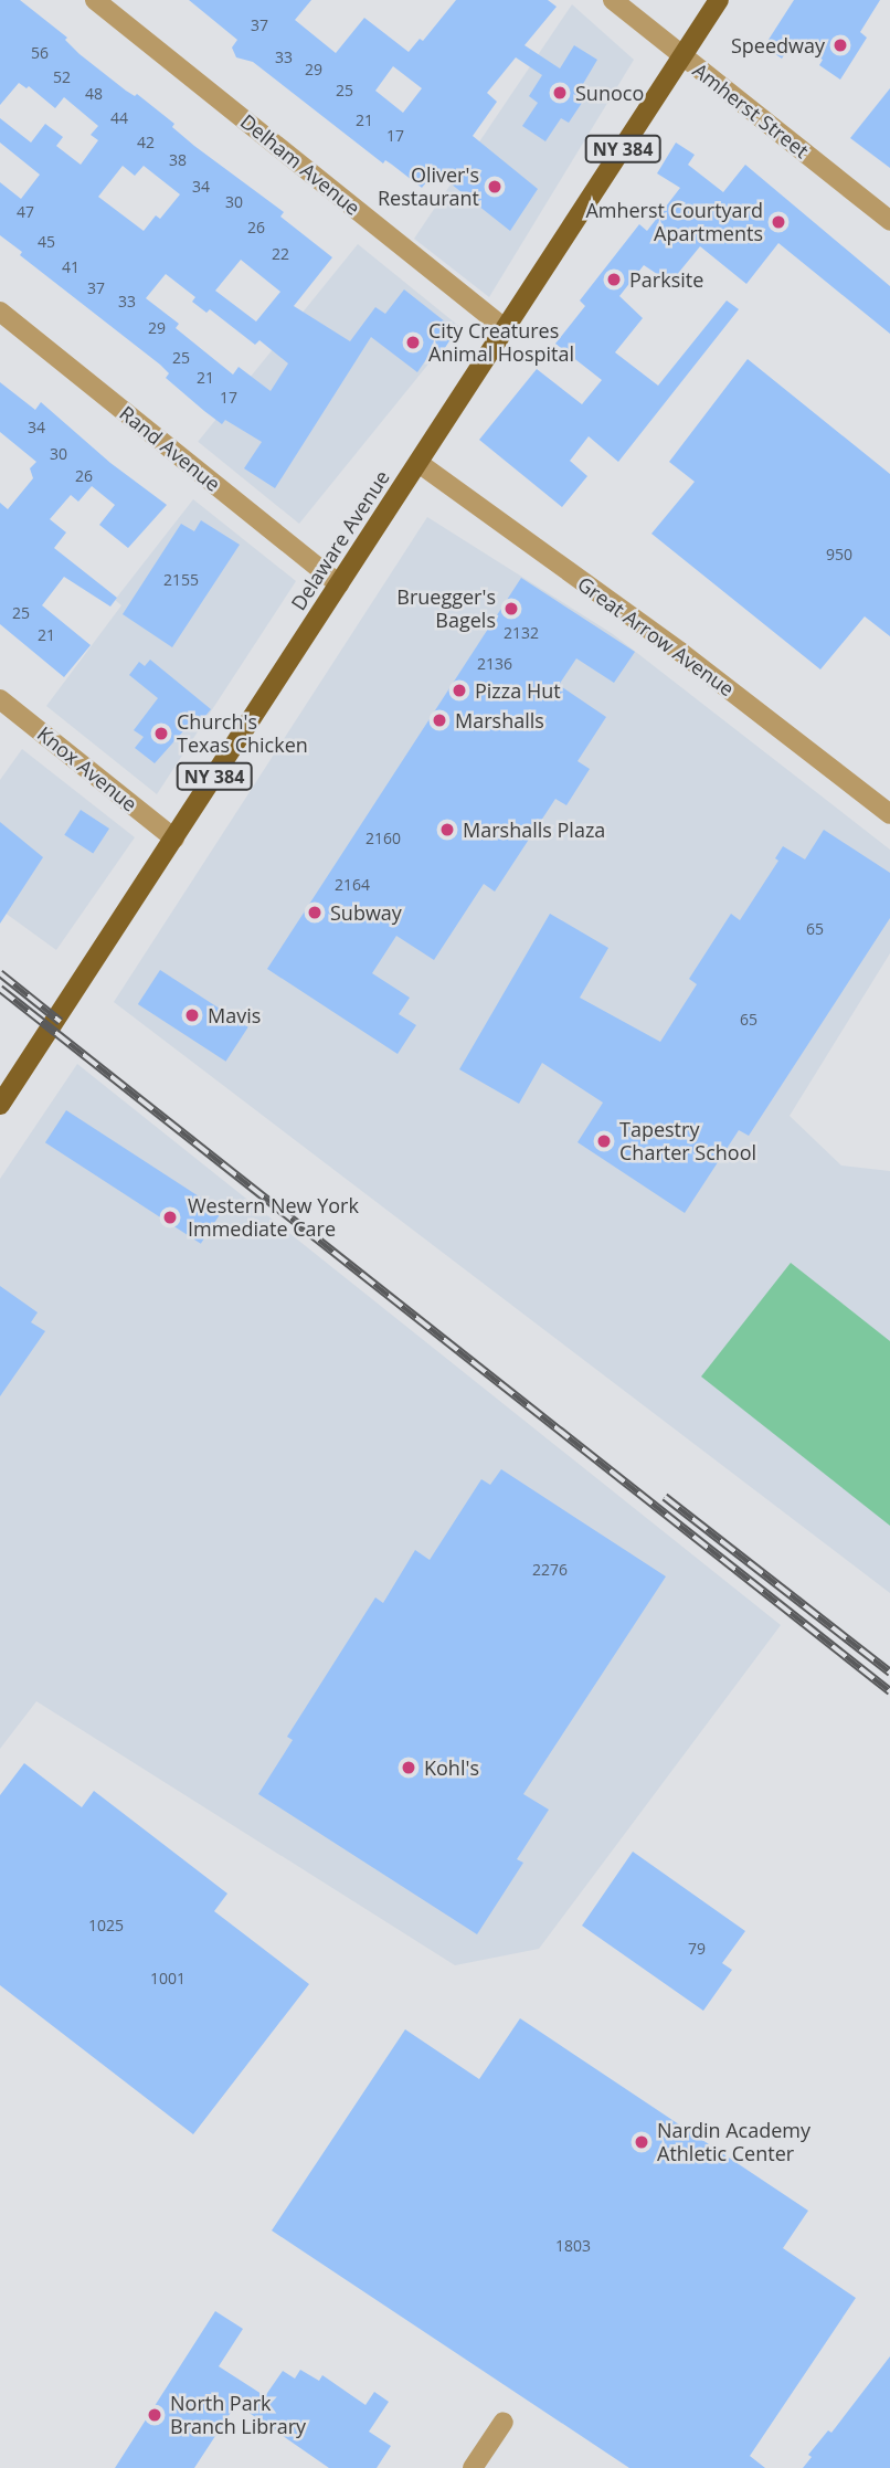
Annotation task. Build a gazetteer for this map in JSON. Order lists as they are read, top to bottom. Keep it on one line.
{"streets":{"main road":["NY 384","Delaware Avenue"],"street":["Amherst Street","Delham Avenue","Rand Avenue","Great Arrow Avenue","Knox Avenue"]},"crossings":[["Amherst Street","Delaware Avenue"],["Delham Avenue","Delaware Avenue"],["Rand Avenue","Delaware Avenue"],["Delaware Avenue","Great Arrow Avenue"],["Delaware Avenue","Knox Avenue"]],"places":["Speedway","Sunoco","Oliver's Restaurant","Amherst Courtyard Apartments","Parksite","City Creatures Animal Hospital","Bruegger's Bagels","Pizza Hut","Marshalls","Church's Texas Chicken","Marshalls Plaza","Subway","Mavis","Tapestry Charter School","Western New York Immediate Care","Kohl's","Nardin Academy Athletic Center","North Park Branch Library"],"house_numbers":["37","56","33","29","52","25","48","44","21","17","42","38","34","30","47","26","45","22","41","37","33","29","25","21","17","34","30","26","950","2155","25","2132","21","2136","2160","2164","65","65","2276","1025","79","1001","1803"]}
